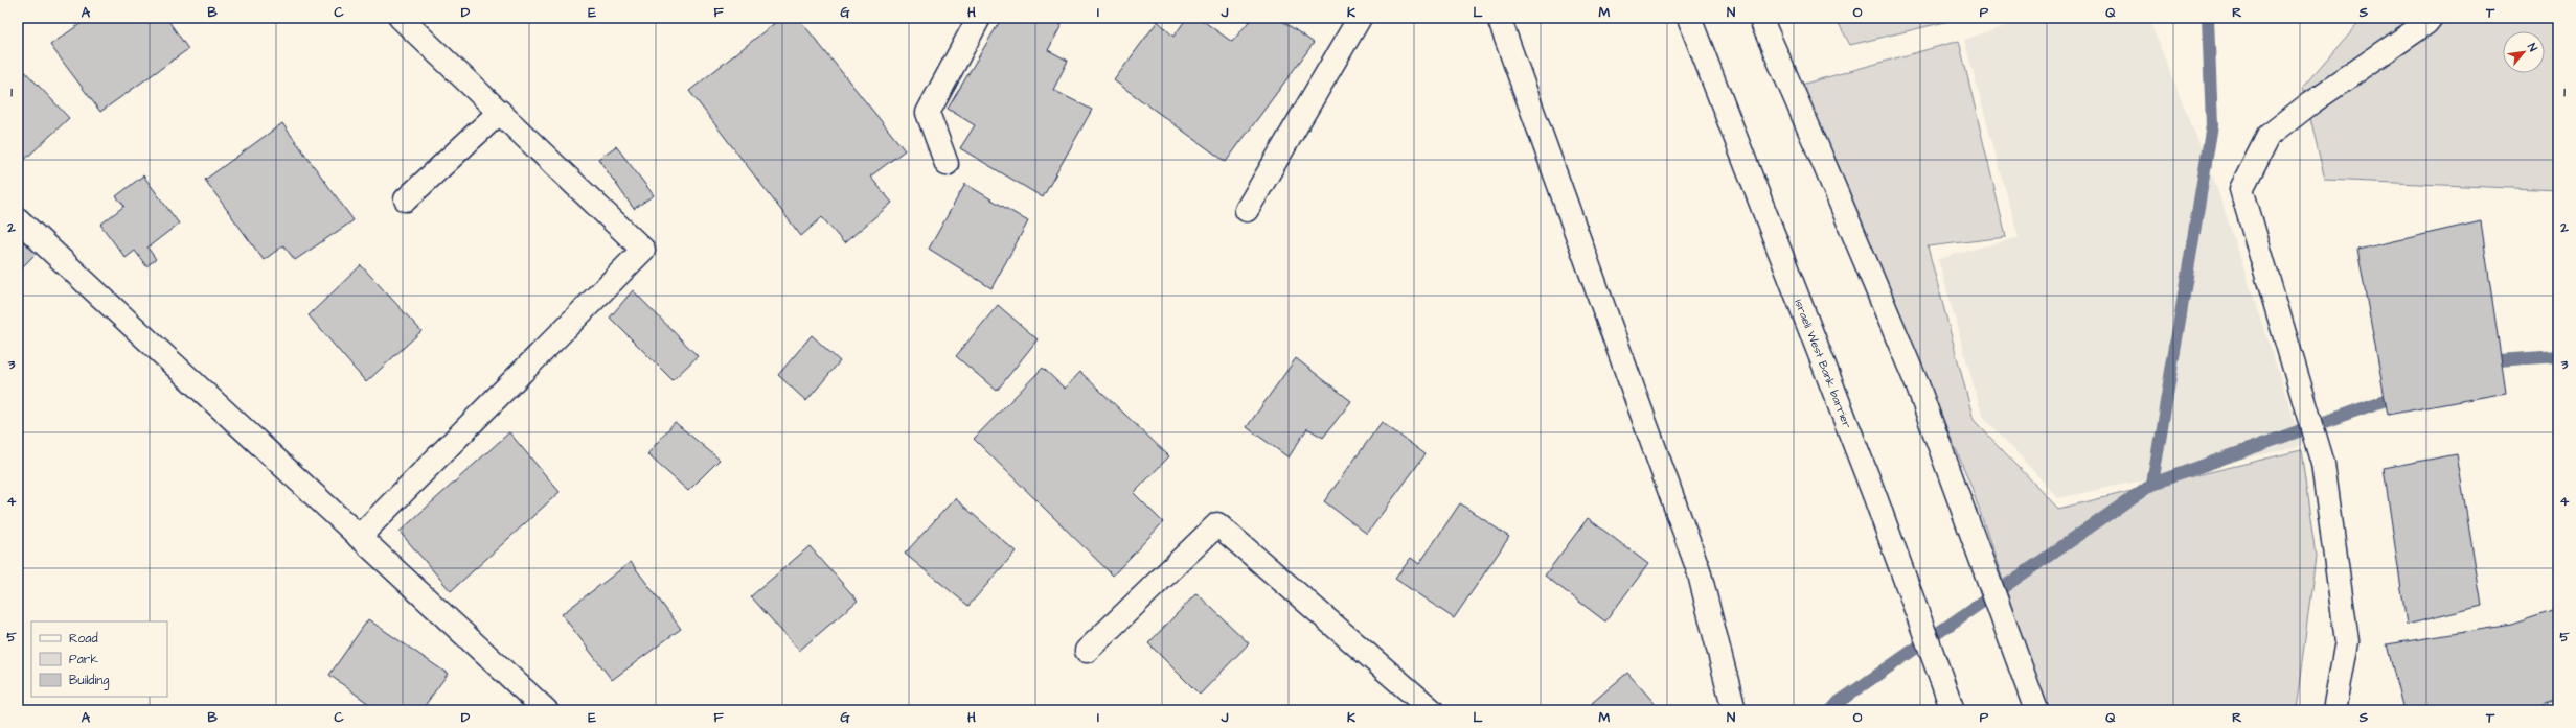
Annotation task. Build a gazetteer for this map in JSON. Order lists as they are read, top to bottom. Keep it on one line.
{"streets":{"street":["Israeli West Bank barrier"]},"legend":["Road","Park","Building"],"north":"top right","grid":{"columns":["A","B","C","D","E","F","G","H","I","J","K","L","M","N","O","P","Q","R","S","T"],"rows":["1","2","3","4","5"]}}
